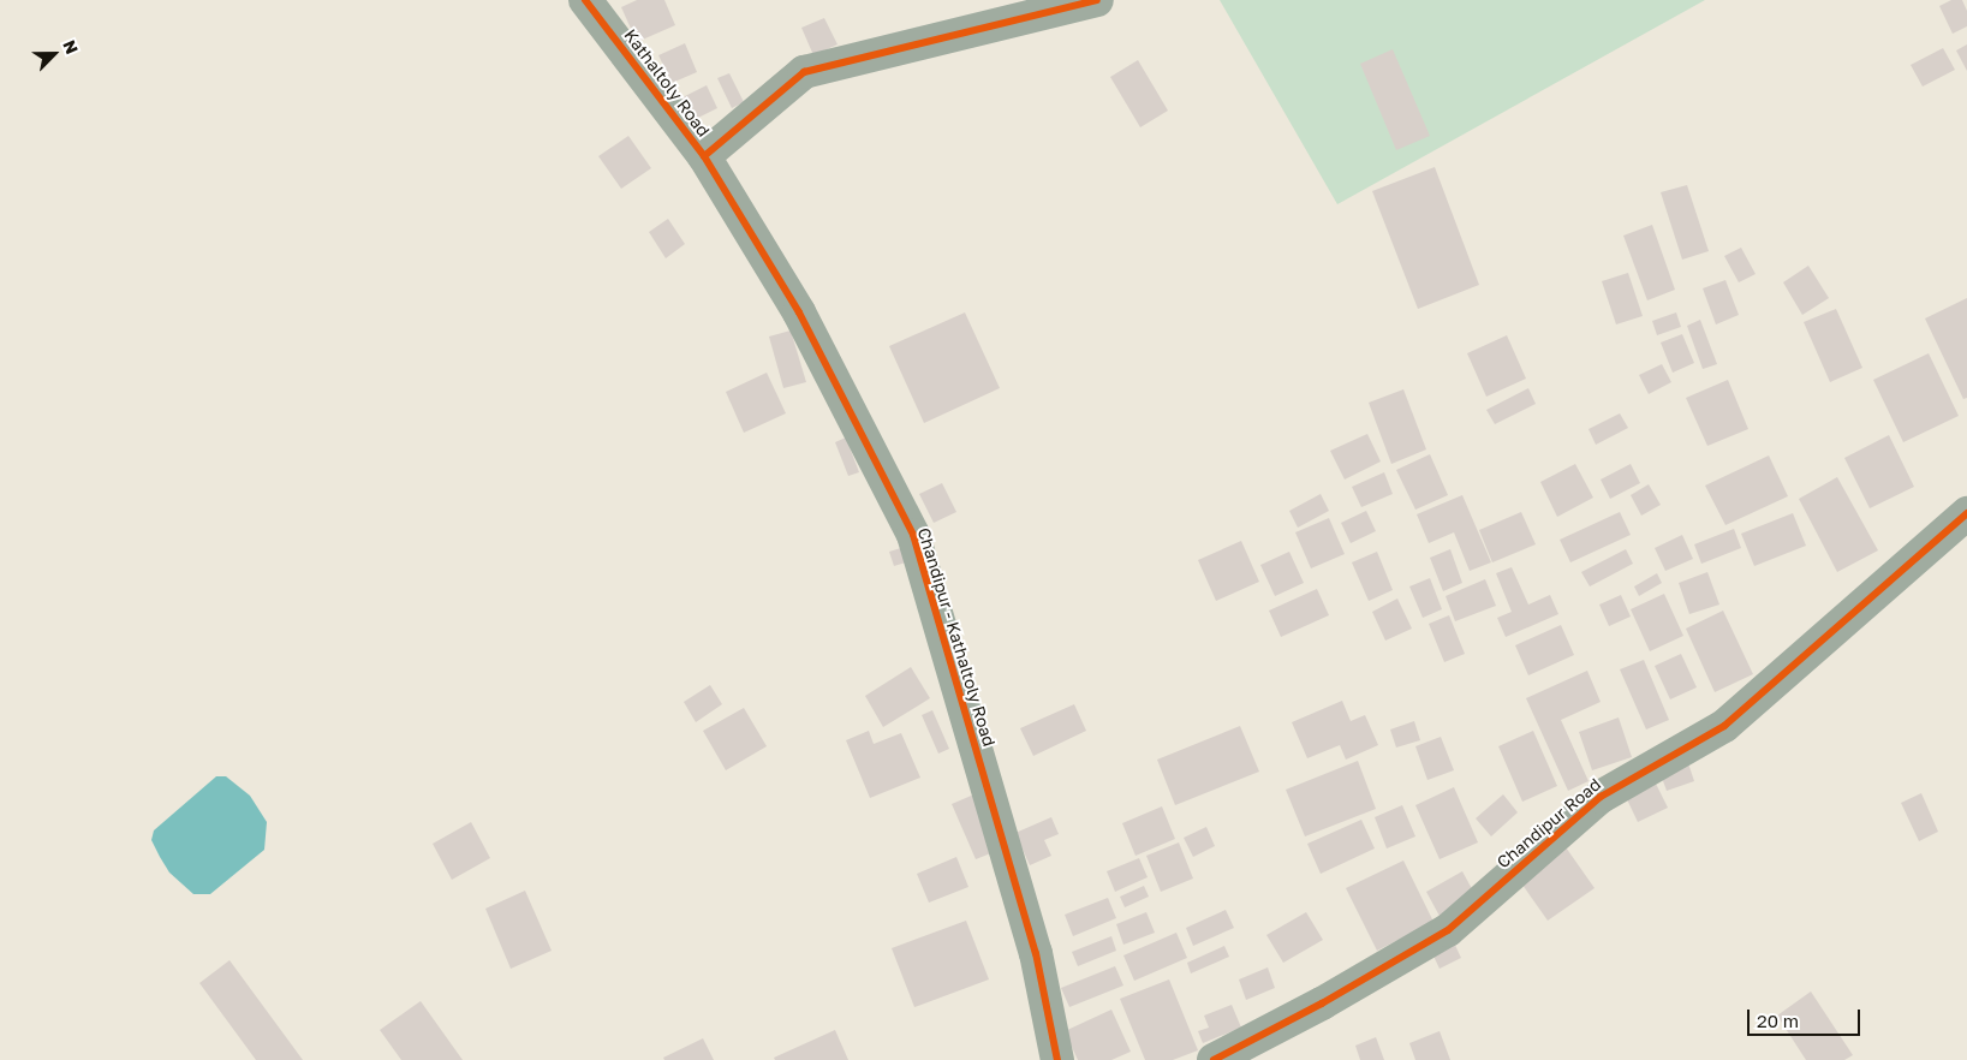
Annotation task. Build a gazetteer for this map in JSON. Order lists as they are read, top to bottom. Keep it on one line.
{"streets":{"street":["Kathaltoly Road","Chandipur - Kathaltoly Road","Chandipur Road"]},"crossings":[["Kathaltoly Road","Chandipur - Kathaltoly Road"]],"scale_bar":"20 m","north":"top right"}
